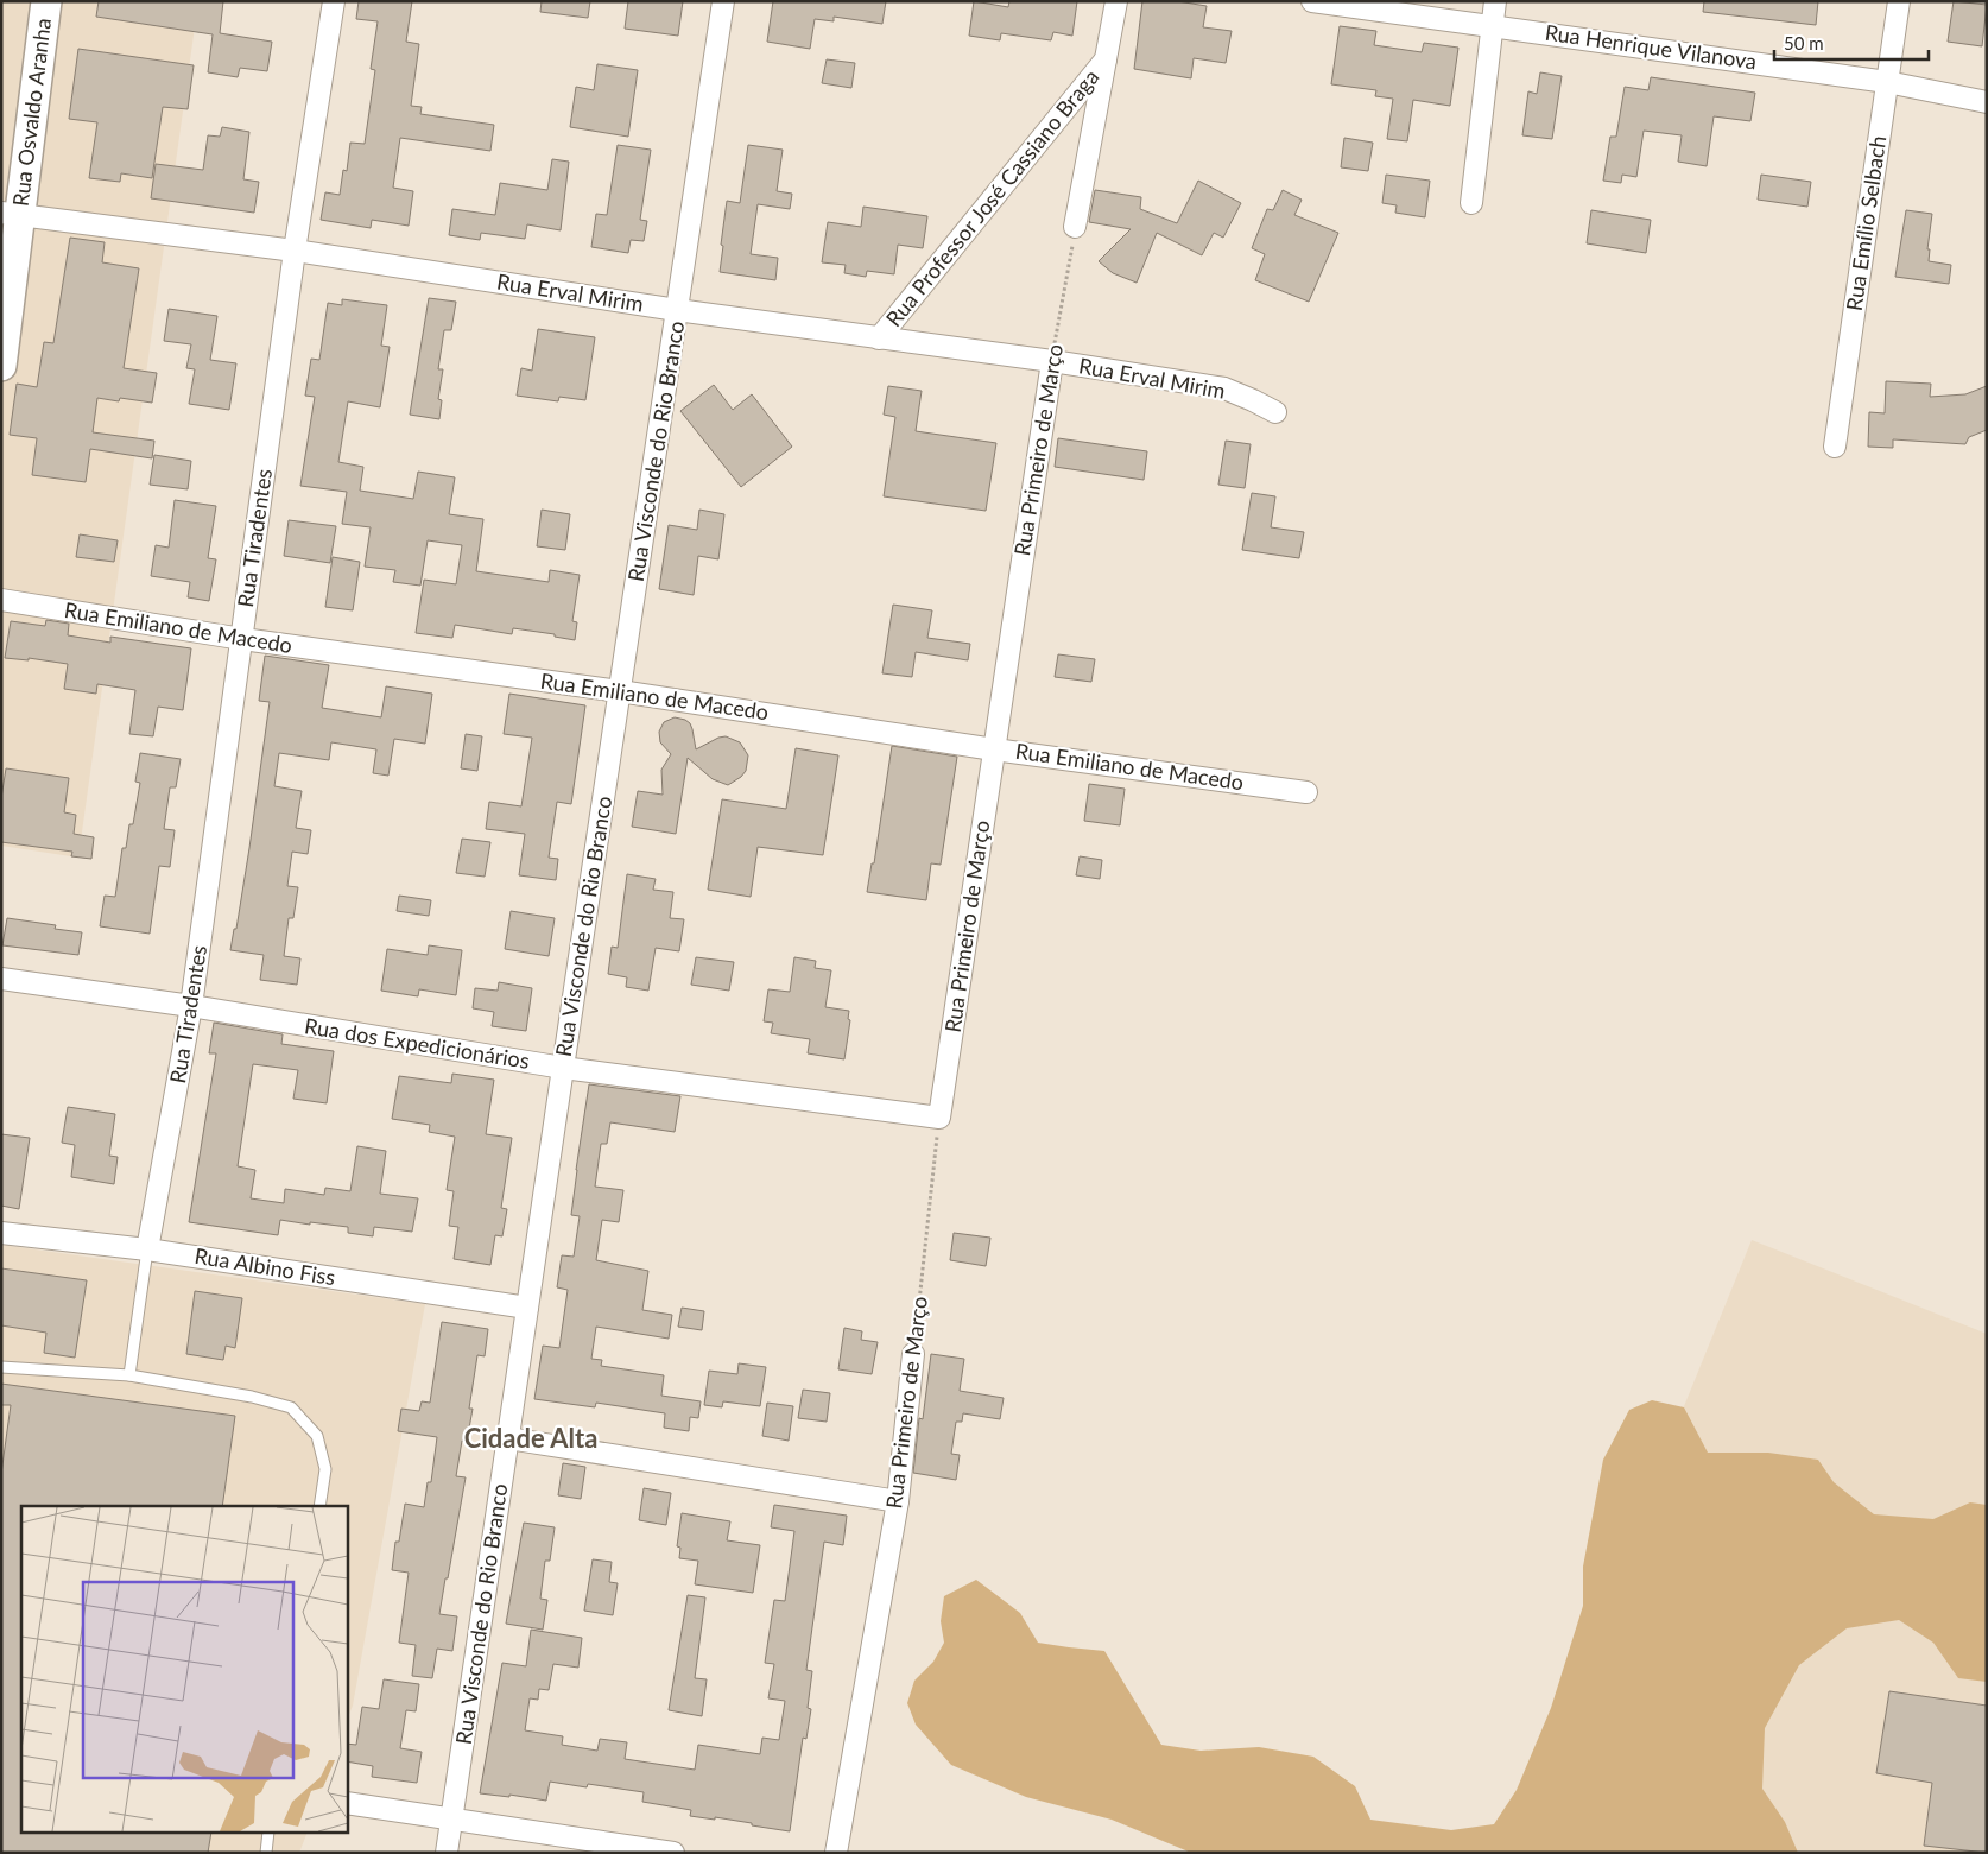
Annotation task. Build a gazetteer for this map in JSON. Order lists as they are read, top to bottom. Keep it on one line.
{"streets":{"main road":["Rua Osvaldo Aranha"],"street":["Rua Henrique Vilanova","Rua Professor José Cassiano Braga","Rua Emílio Selbach","Rua Erval Mirim","Rua Primeiro de Março","Rua Visconde do Rio Branco","Rua Tiradentes","Rua Emiliano de Macedo","Rua dos Expedicionários","Rua Albino Fiss"]},"crossings":[["Rua Henrique Vilanova","Rua Emílio Selbach"],["Rua Osvaldo Aranha","Rua Erval Mirim"],["Rua Professor José Cassiano Braga","Rua Erval Mirim"],["Rua Erval Mirim","Rua Primeiro de Março"],["Rua Erval Mirim","Rua Visconde do Rio Branco"],["Rua Erval Mirim","Rua Tiradentes"],["Rua Primeiro de Março","Rua Emiliano de Macedo"],["Rua Primeiro de Março","Rua dos Expedicionários"],["Rua Visconde do Rio Branco","Rua Emiliano de Macedo"],["Rua Visconde do Rio Branco","Rua dos Expedicionários"],["Rua Visconde do Rio Branco","Rua Albino Fiss"],["Rua Tiradentes","Rua Emiliano de Macedo"],["Rua Tiradentes","Rua dos Expedicionários"],["Rua Tiradentes","Rua Albino Fiss"]],"districts":["Cidade Alta"],"scale_bar":"50 m"}
